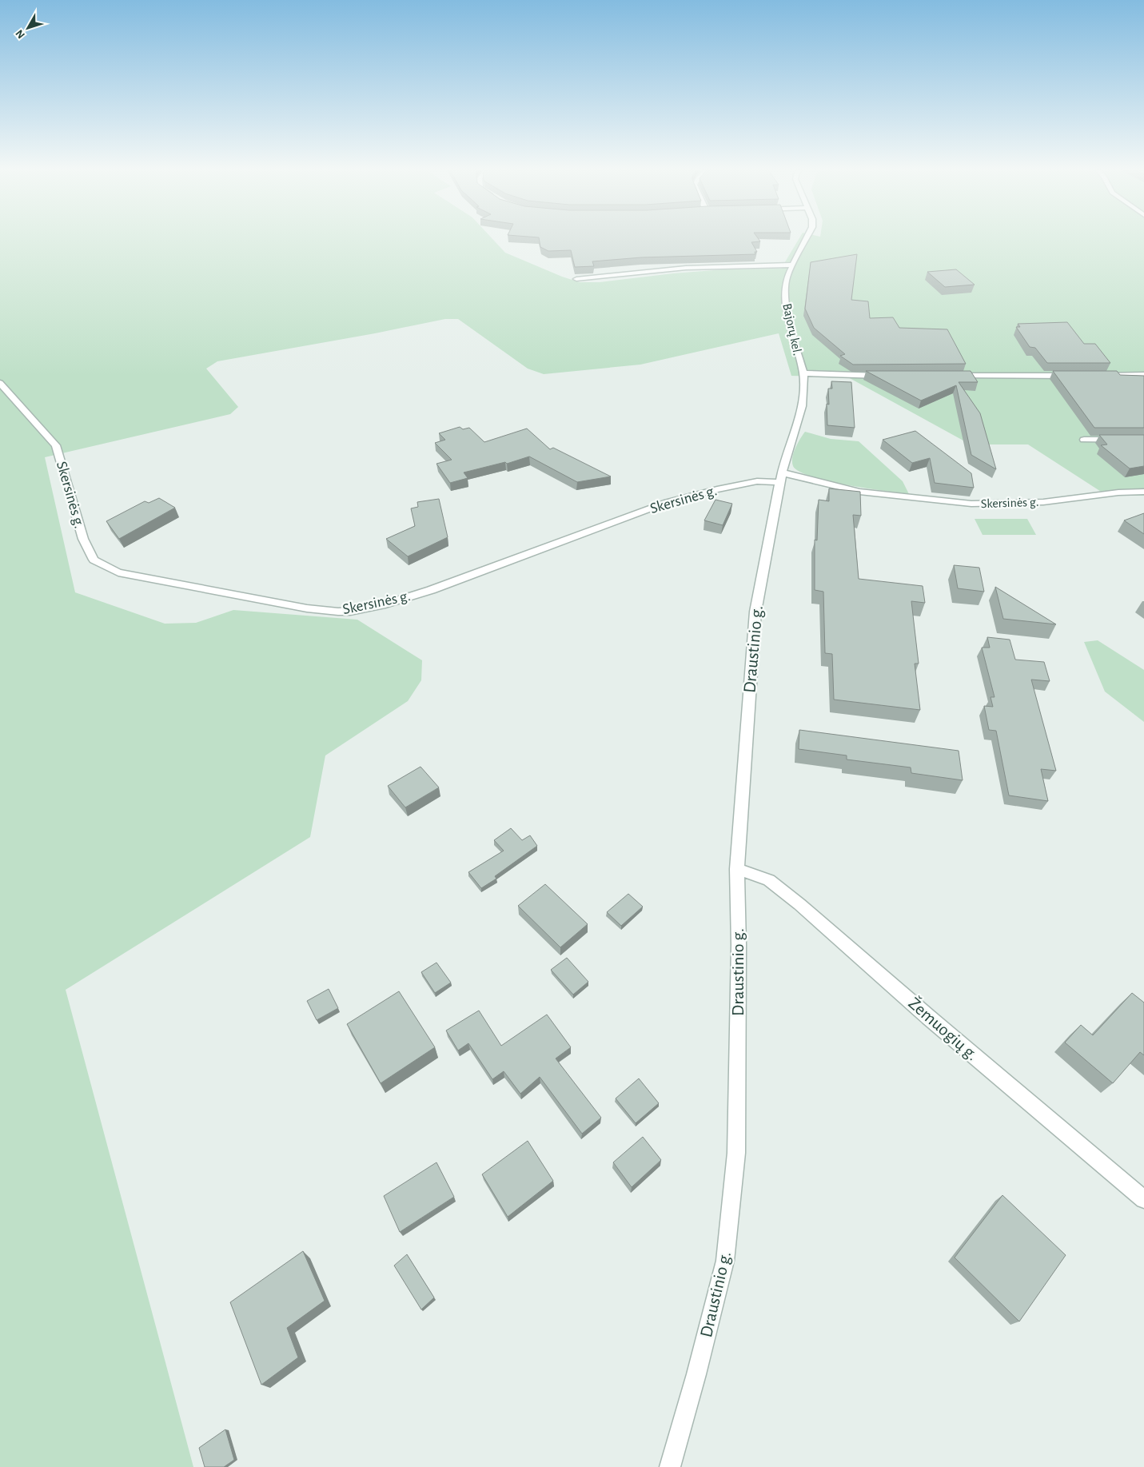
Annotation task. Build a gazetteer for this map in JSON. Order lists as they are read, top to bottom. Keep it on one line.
{"streets":{"street":["Bajorų kel.","Skersinės g.","Draustinio g.","Žemuogių g."]},"crossings":[["Bajorų kel.","Skersinės g."],["Bajorų kel.","Draustinio g."],["Skersinės g.","Draustinio g."],["Draustinio g.","Žemuogių g."]],"north":"bottom left"}
